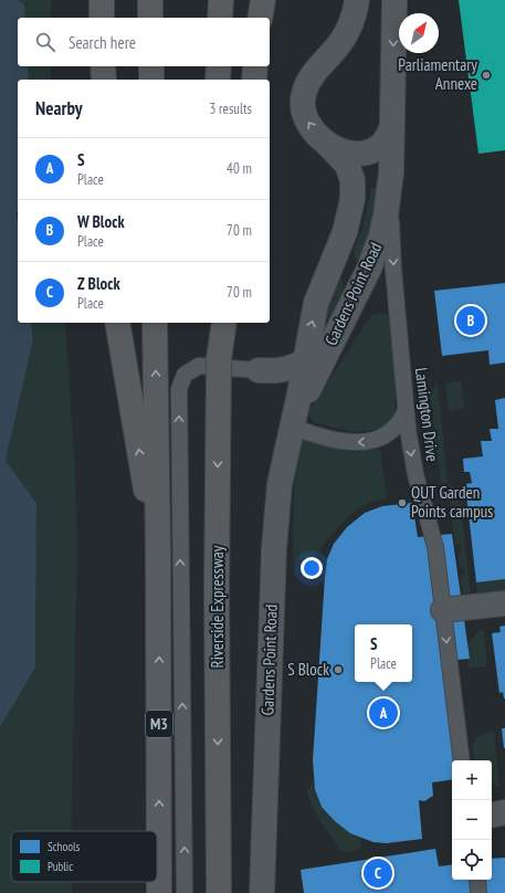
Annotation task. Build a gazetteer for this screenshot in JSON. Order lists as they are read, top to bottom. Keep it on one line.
{"streets":{"highway":["Riverside Expressway","M3"],"street":["Gardens Point Road"],"lane":["Lamington Drive"]},"crossings":[["Gardens Point Road","Lamington Drive"]],"one_way":["Lamington Drive"],"places":["Parliamentary Annexe","QUT Garden Points campus","S Block"],"legend":["Schools","Public"],"north":"top right","page":{"search":"Search here","heading":["Nearby","3 results"],"list":[{"mark":"A","name":"S","note":"Place","value":"40 m"},{"mark":"B","name":"W Block","note":"Place","value":"70 m"},{"mark":"C","name":"Z Block","note":"Place","value":"70 m"}],"pins":["B","A","C"],"popup":["S","Place"],"map_buttons":["+","−"]}}
